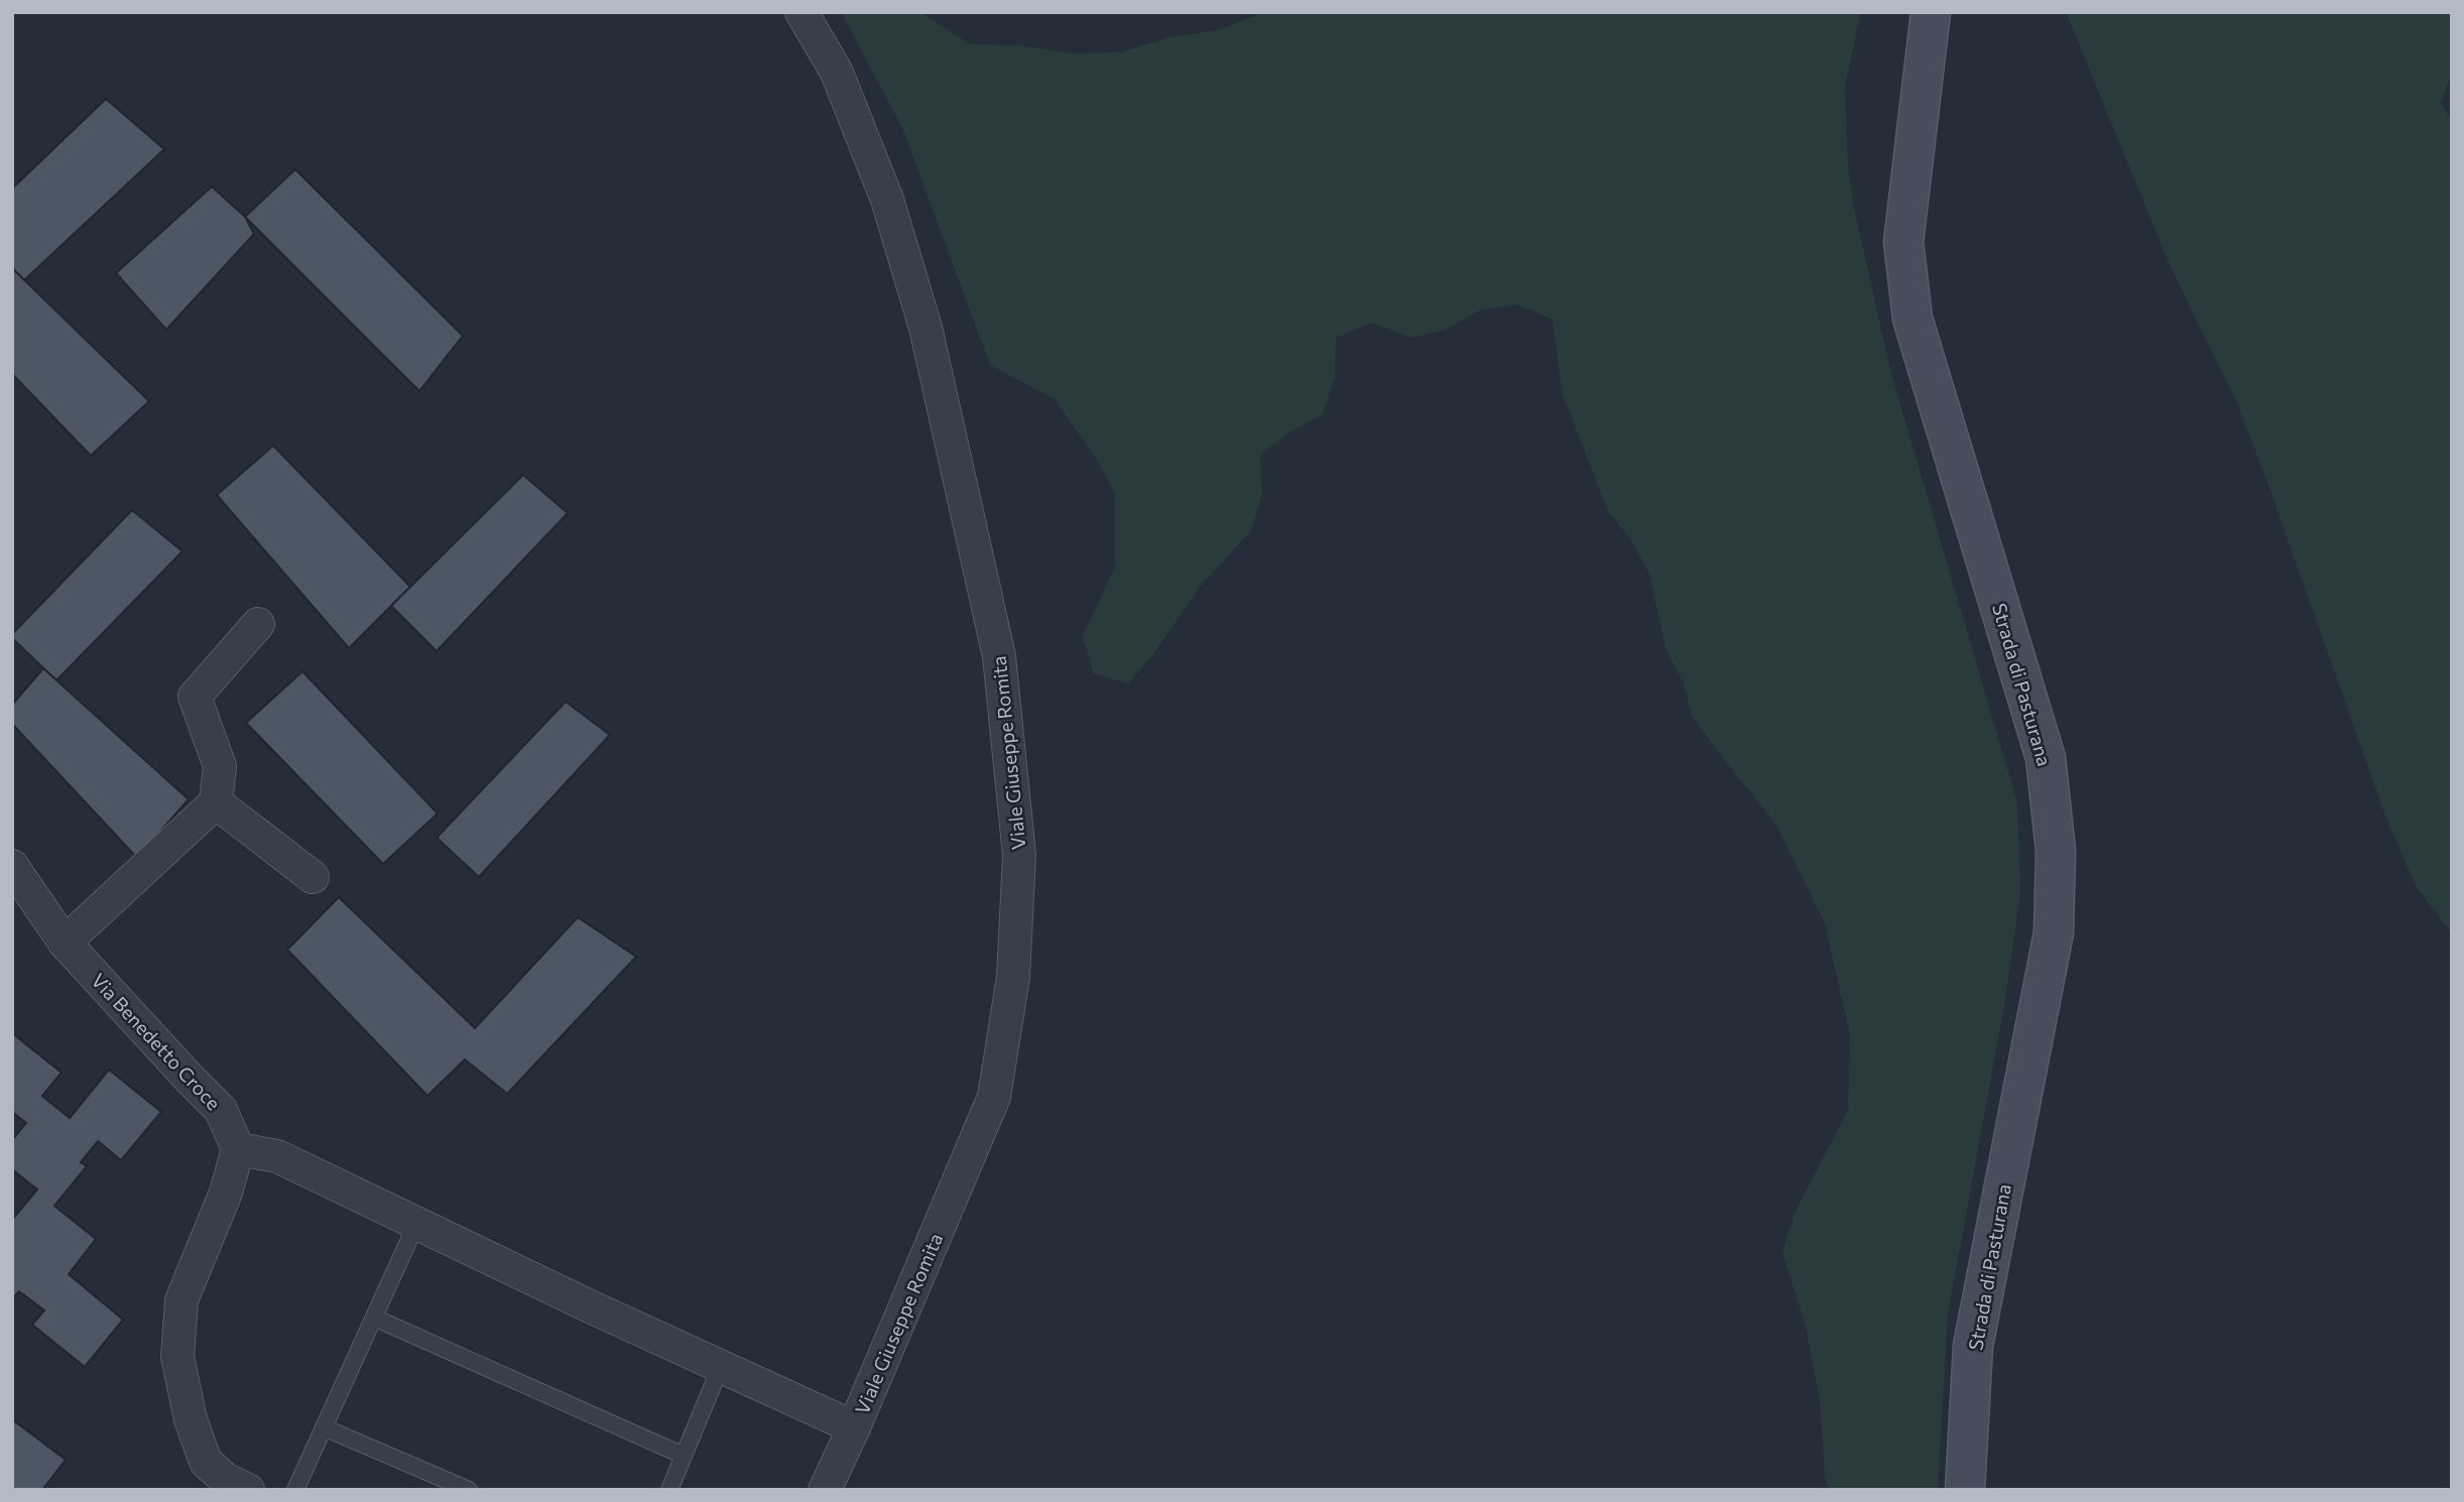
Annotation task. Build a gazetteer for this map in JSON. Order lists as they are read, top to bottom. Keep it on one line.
{"streets":{"main road":["Strada di Pasturana"],"street":["Viale Giuseppe Romita","Via Benedetto Croce"]}}
